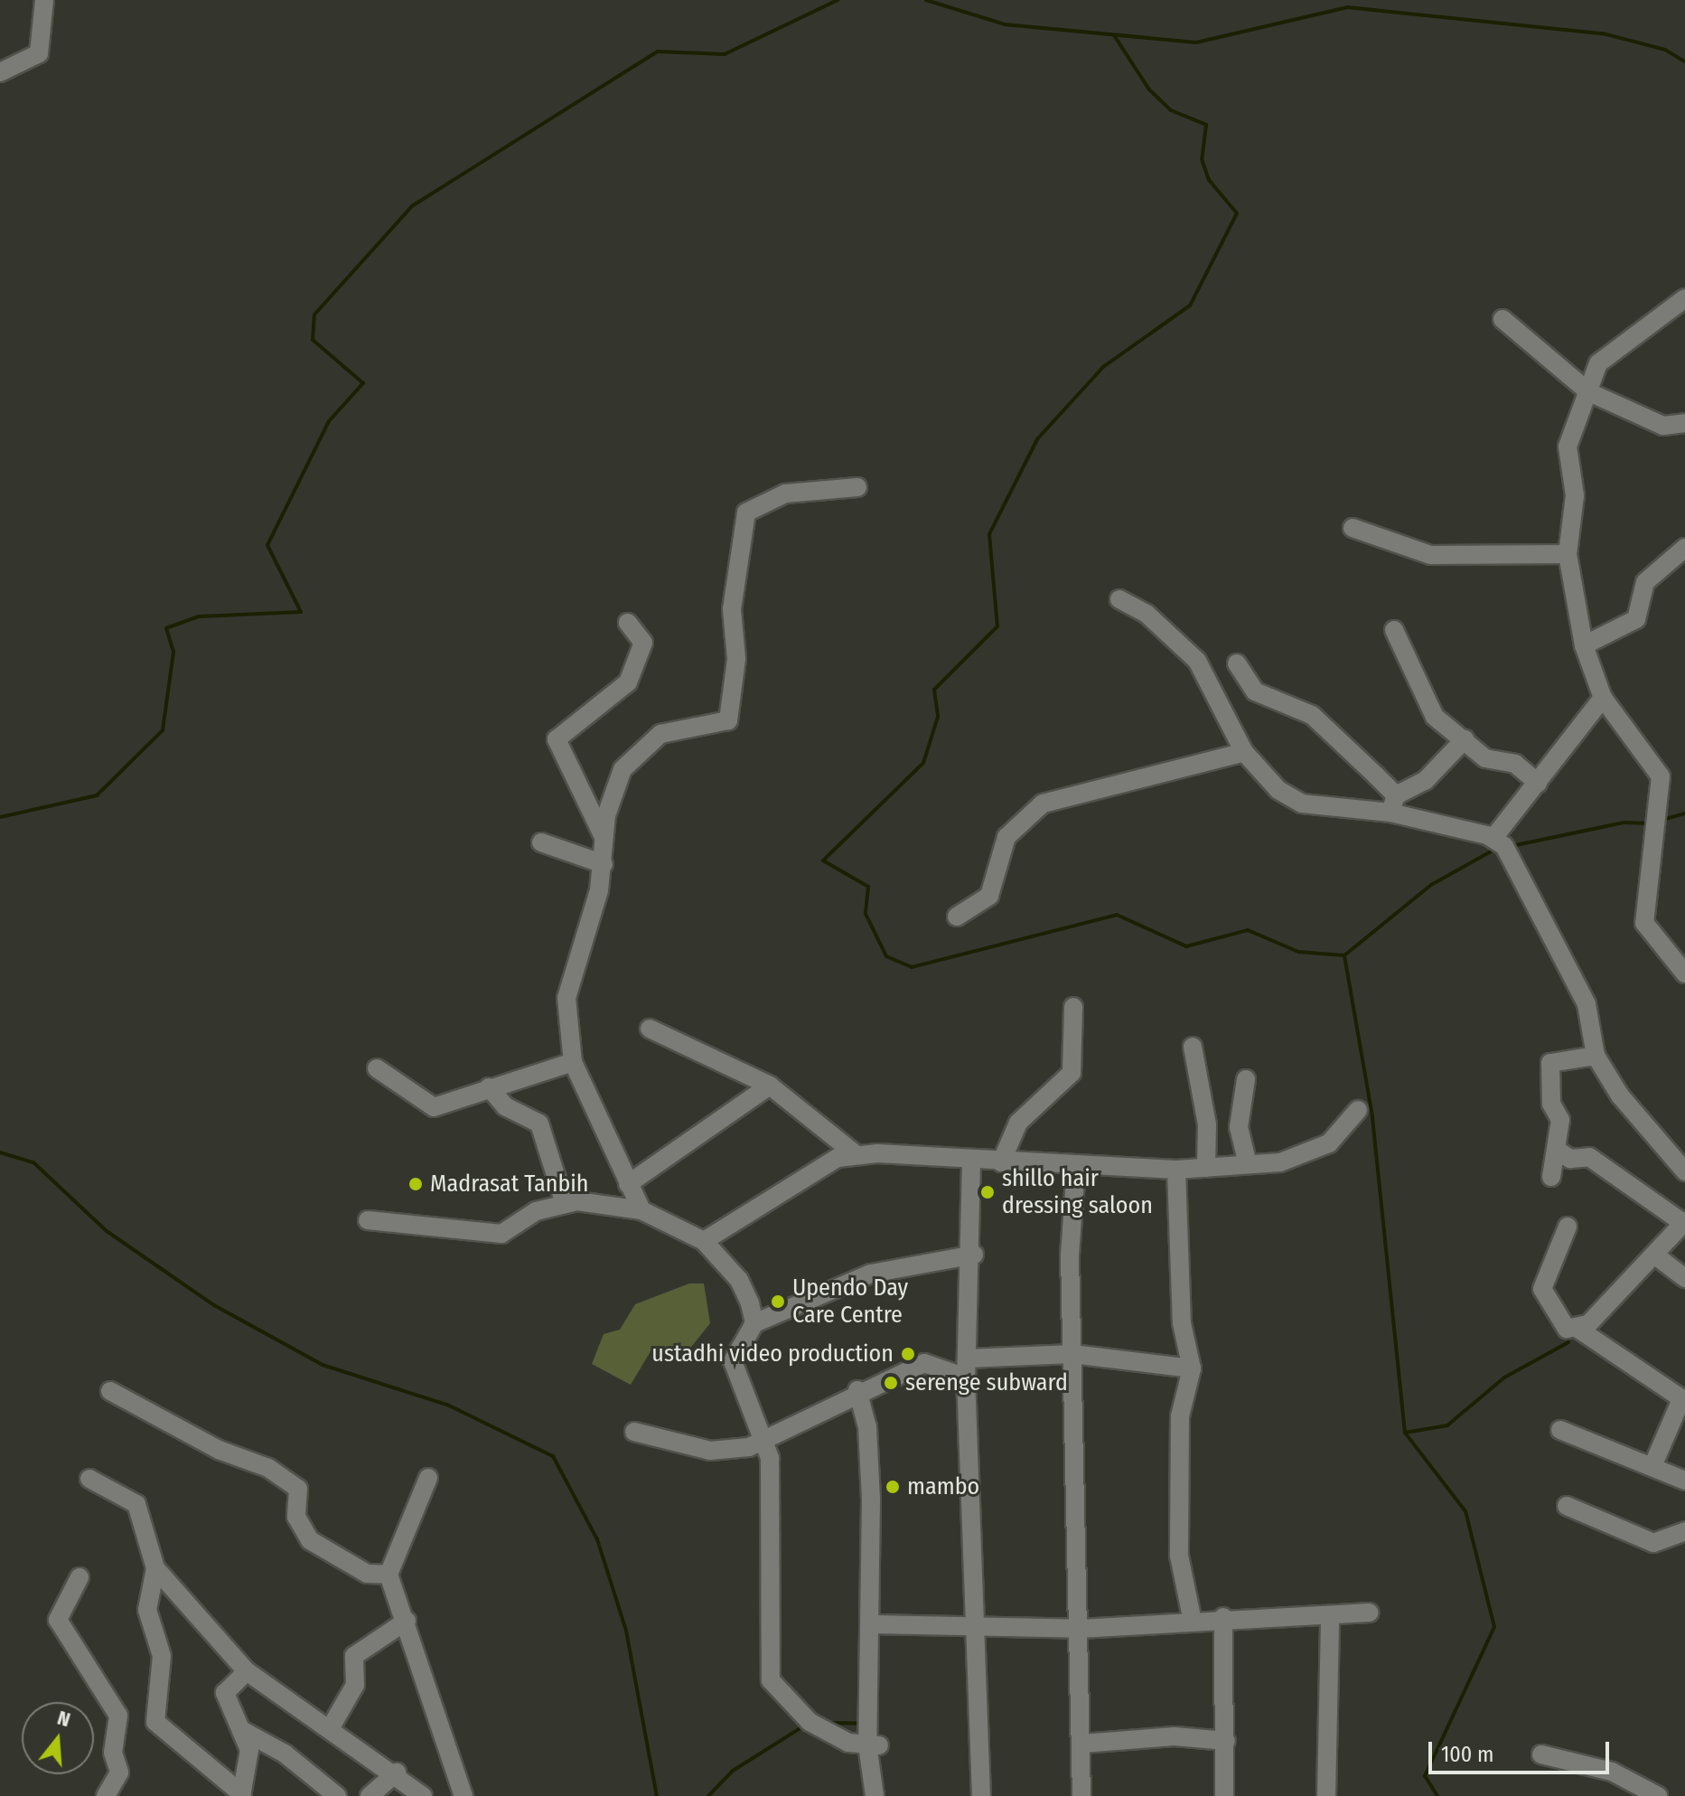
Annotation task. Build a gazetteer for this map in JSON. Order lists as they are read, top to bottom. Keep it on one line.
{"places":["Madrasat Tanbih","shillo hair dressing saloon","Upendo Day Care Centre","ustadhi video production","serenge subward","mambo"],"scale_bar":"100 m","north":"top"}
